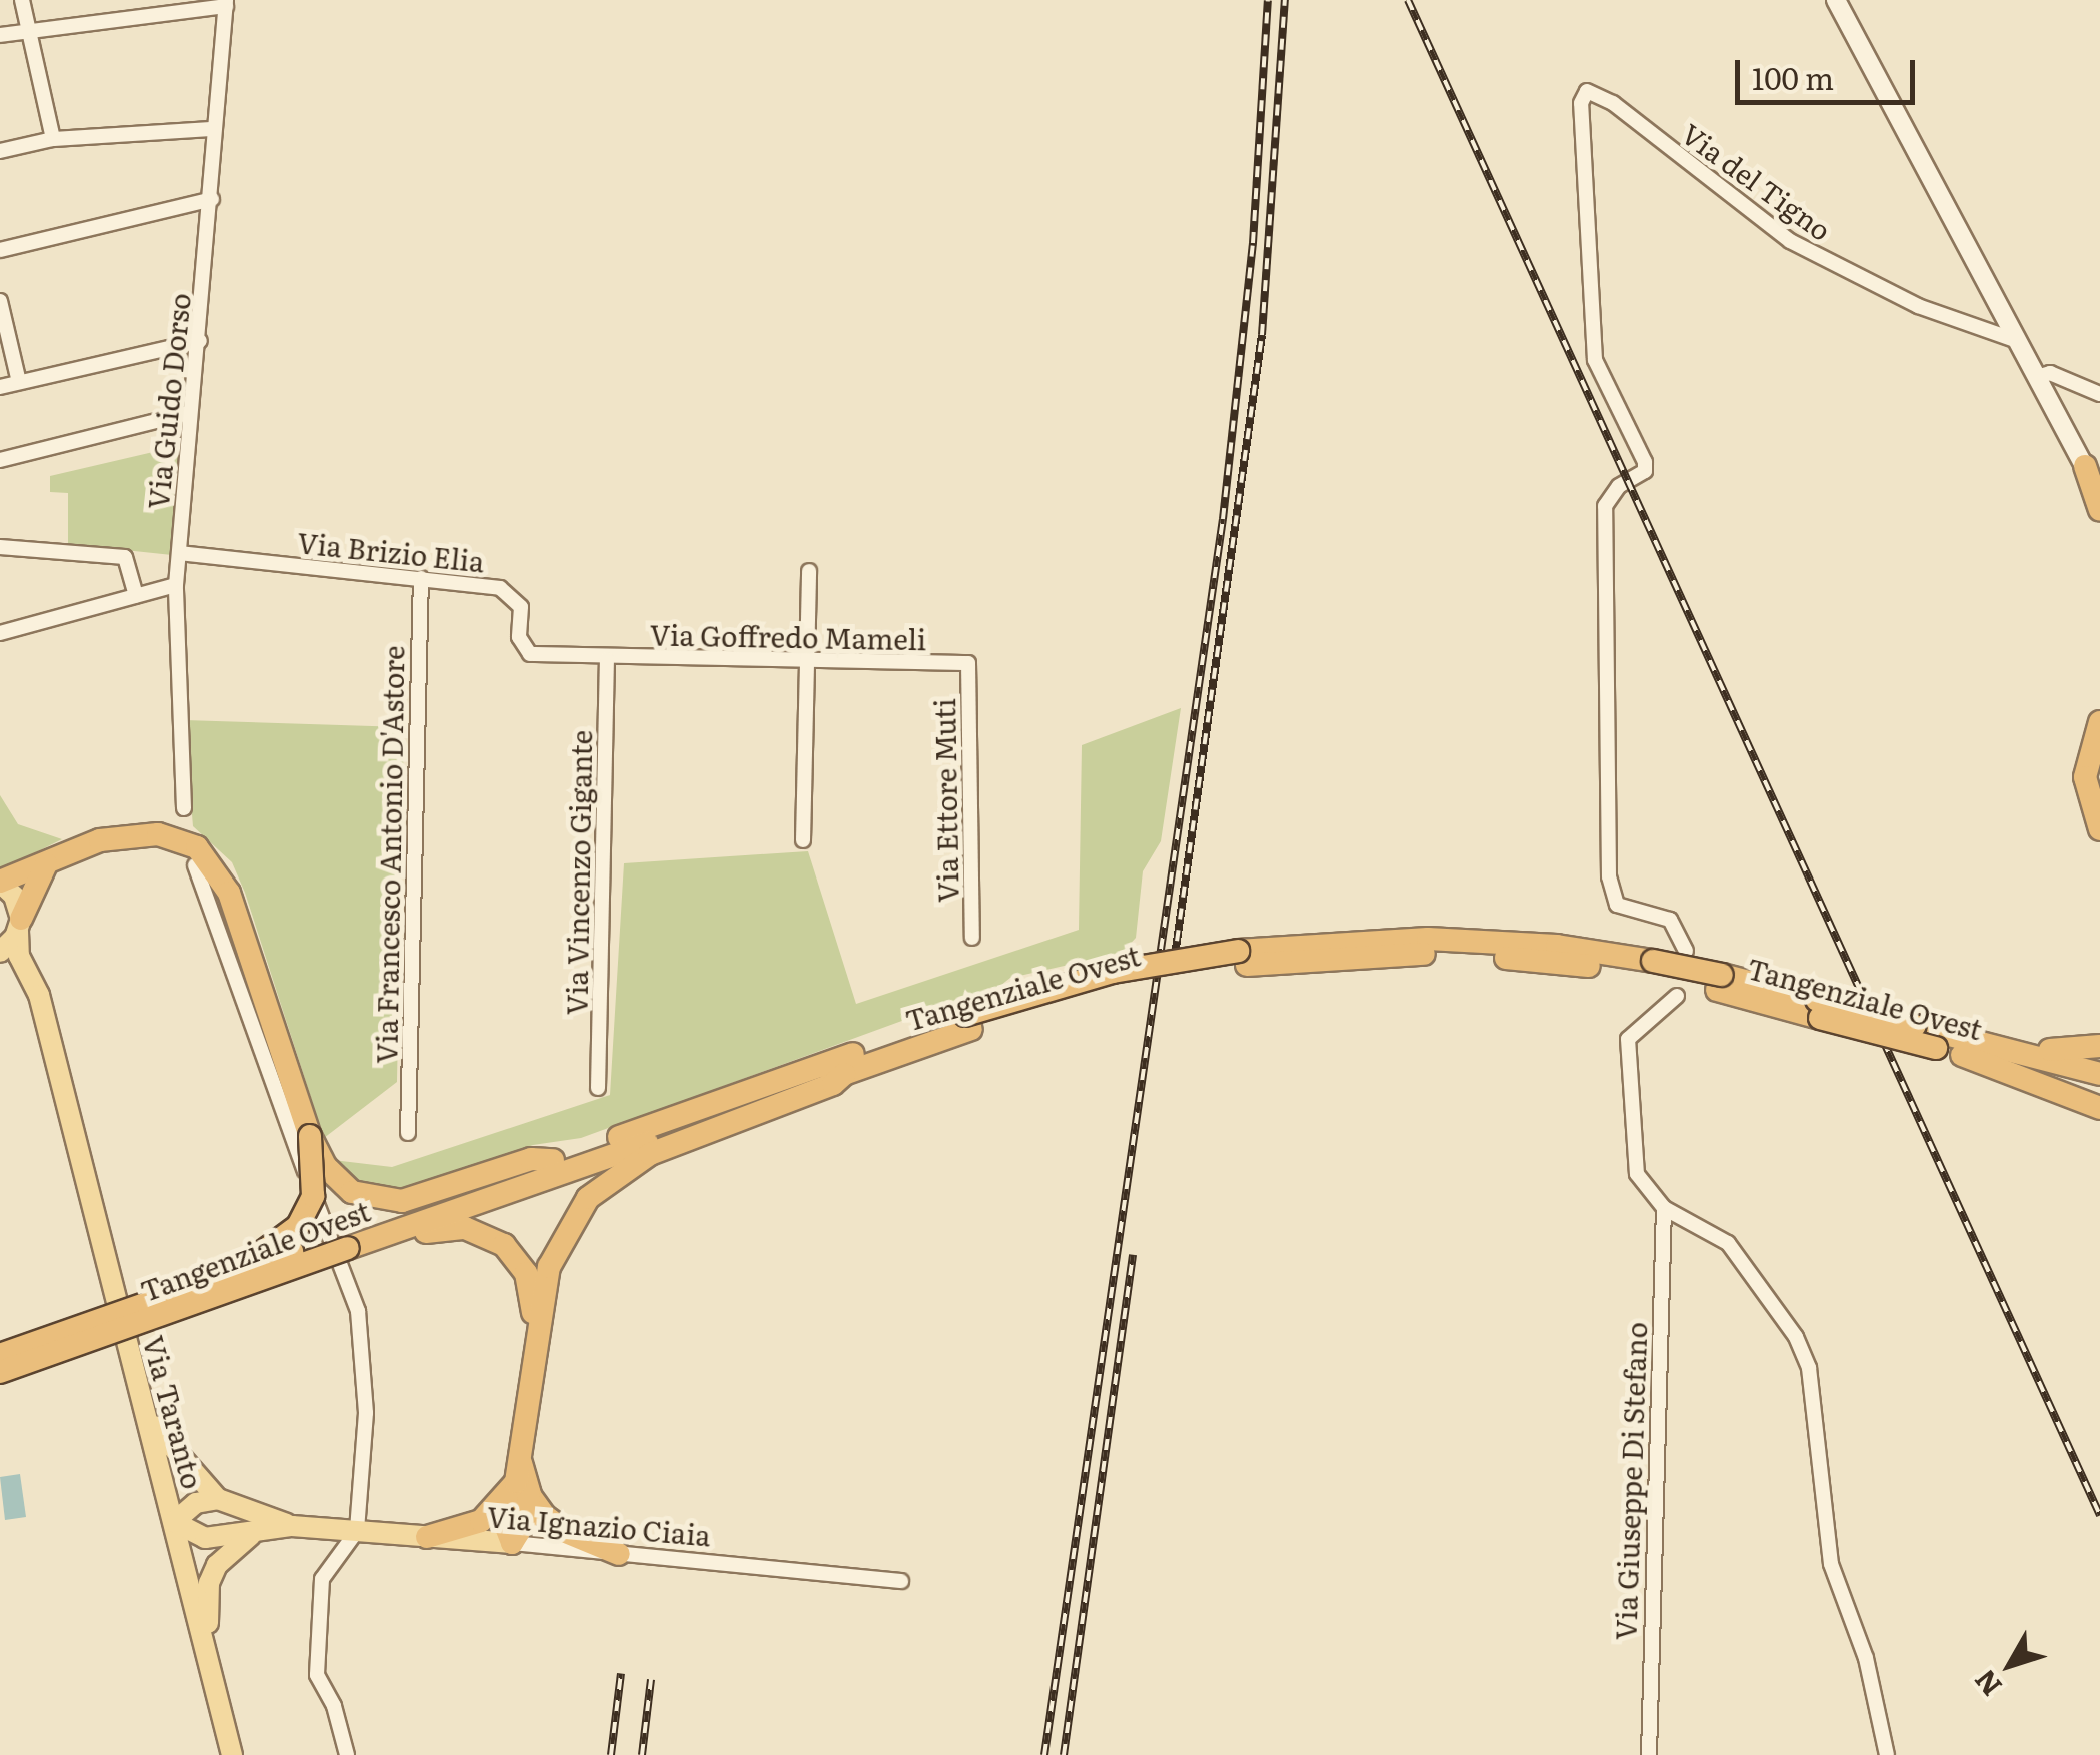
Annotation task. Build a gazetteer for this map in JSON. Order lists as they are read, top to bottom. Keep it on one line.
{"streets":{"highway":["Tangenziale Ovest"],"main road":["Via Taranto","Via Ignazio Ciaia"],"street":["Via del Tigno","Via Guido Dorso","Via Brizio Elia","Via Goffredo Mameli","Via Ettore Muti","Via Francesco Antonio D'Astore","Via Vincenzo Gigante","Via Giuseppe Di Stefano"]},"crossings":[["Via Guido Dorso","Via Brizio Elia"],["Via Brizio Elia","Via Goffredo Mameli"],["Via Brizio Elia","Via Francesco Antonio D'Astore"],["Via Brizio Elia","Via Vincenzo Gigante"],["Via Goffredo Mameli","Via Ettore Muti"],["Via Goffredo Mameli","Via Vincenzo Gigante"],["Via Taranto","Via Ignazio Ciaia"]],"scale_bar":"100 m","north":"bottom left"}
